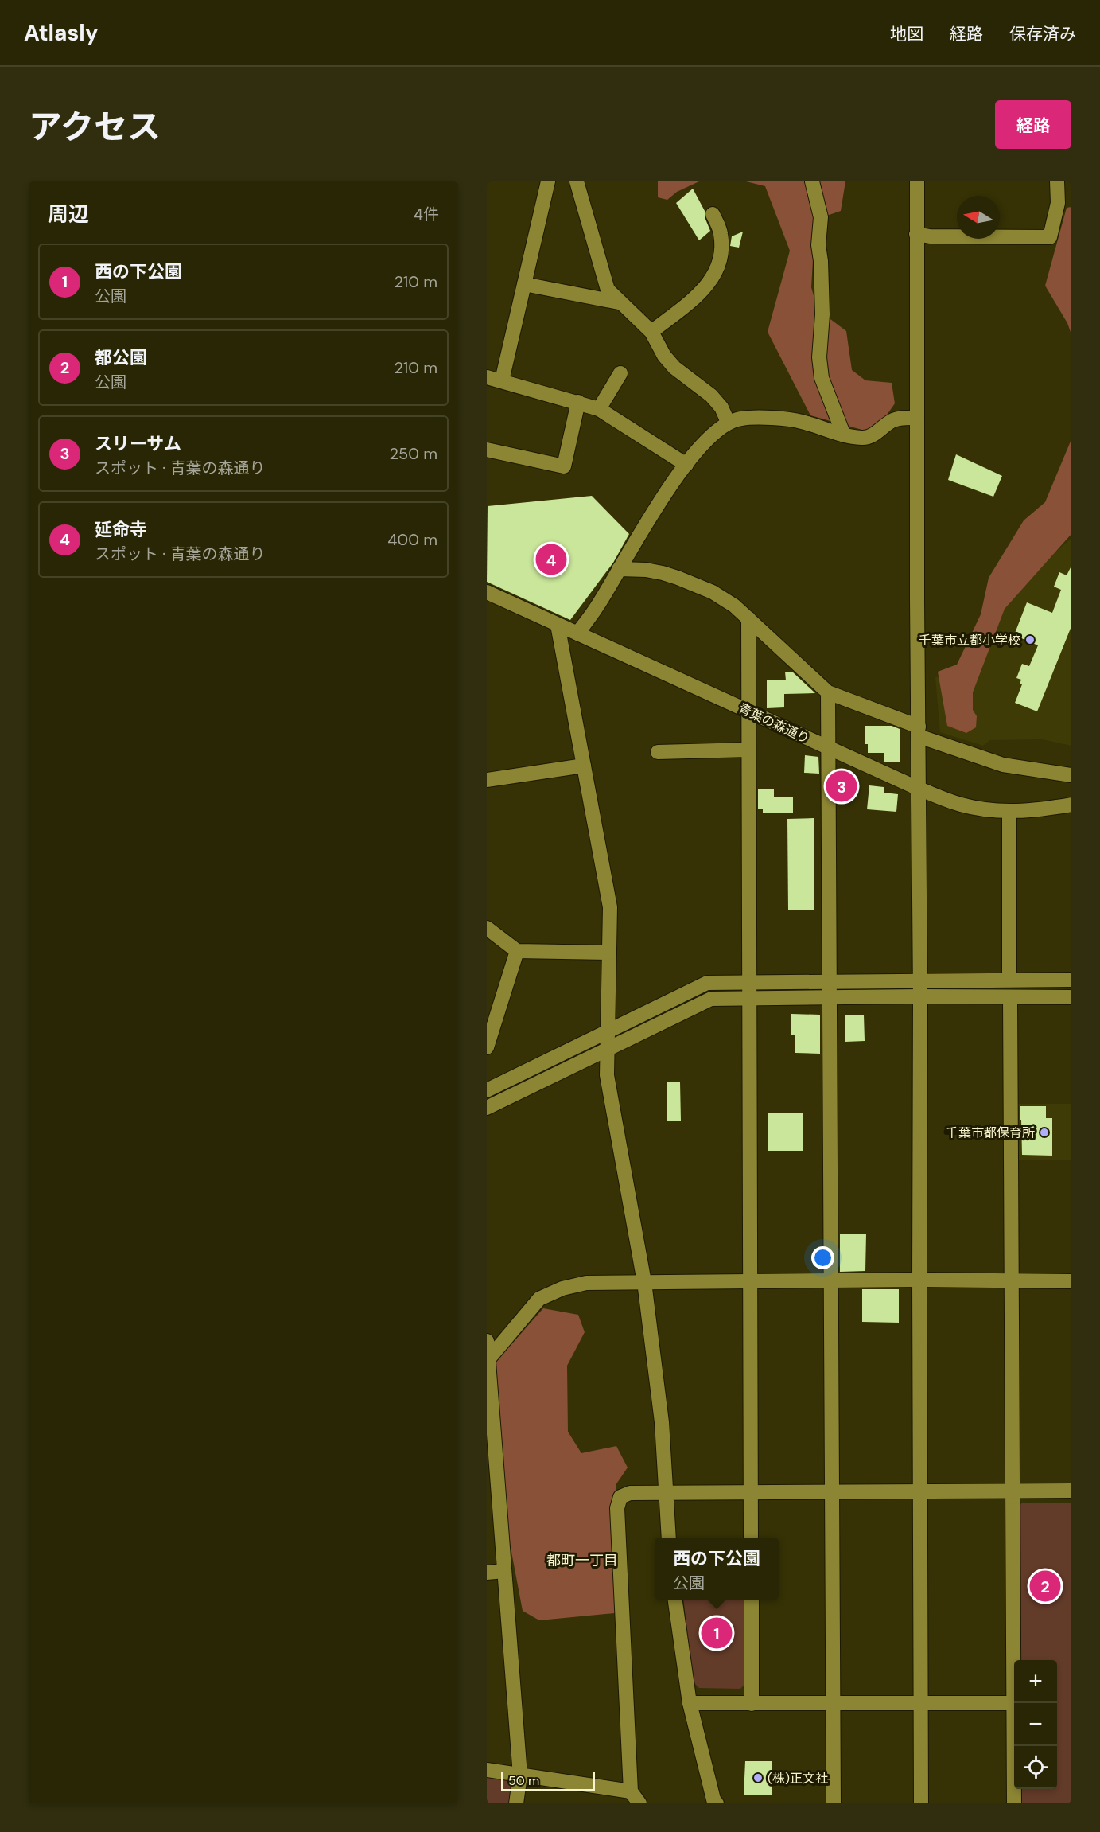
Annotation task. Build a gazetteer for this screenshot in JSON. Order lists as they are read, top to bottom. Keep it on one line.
{"streets":{"street":["青葉の森通り"]},"districts":["都町一丁目"],"places":["千葉市立都小学校","千葉市都保育所","(株)正文社"],"scale_bar":"50 m","north":"left","page":{"header":"Atlasly","nav":["地図","経路","保存済み"],"title":"アクセス","buttons":"経路","heading":["周辺","4件"],"list":[{"mark":"1","name":"西の下公園","note":"公園","value":"210 m"},{"mark":"2","name":"都公園","note":"公園","value":"210 m"},{"mark":"3","name":"スリーサム","note":"スポット · 青葉の森通り","value":"250 m"},{"mark":"4","name":"延命寺","note":"スポット · 青葉の森通り","value":"400 m"}],"pins":["4","3","2","1"],"popup":["西の下公園","公園"],"map_buttons":["+","−"],"scale":"50 m"}}
